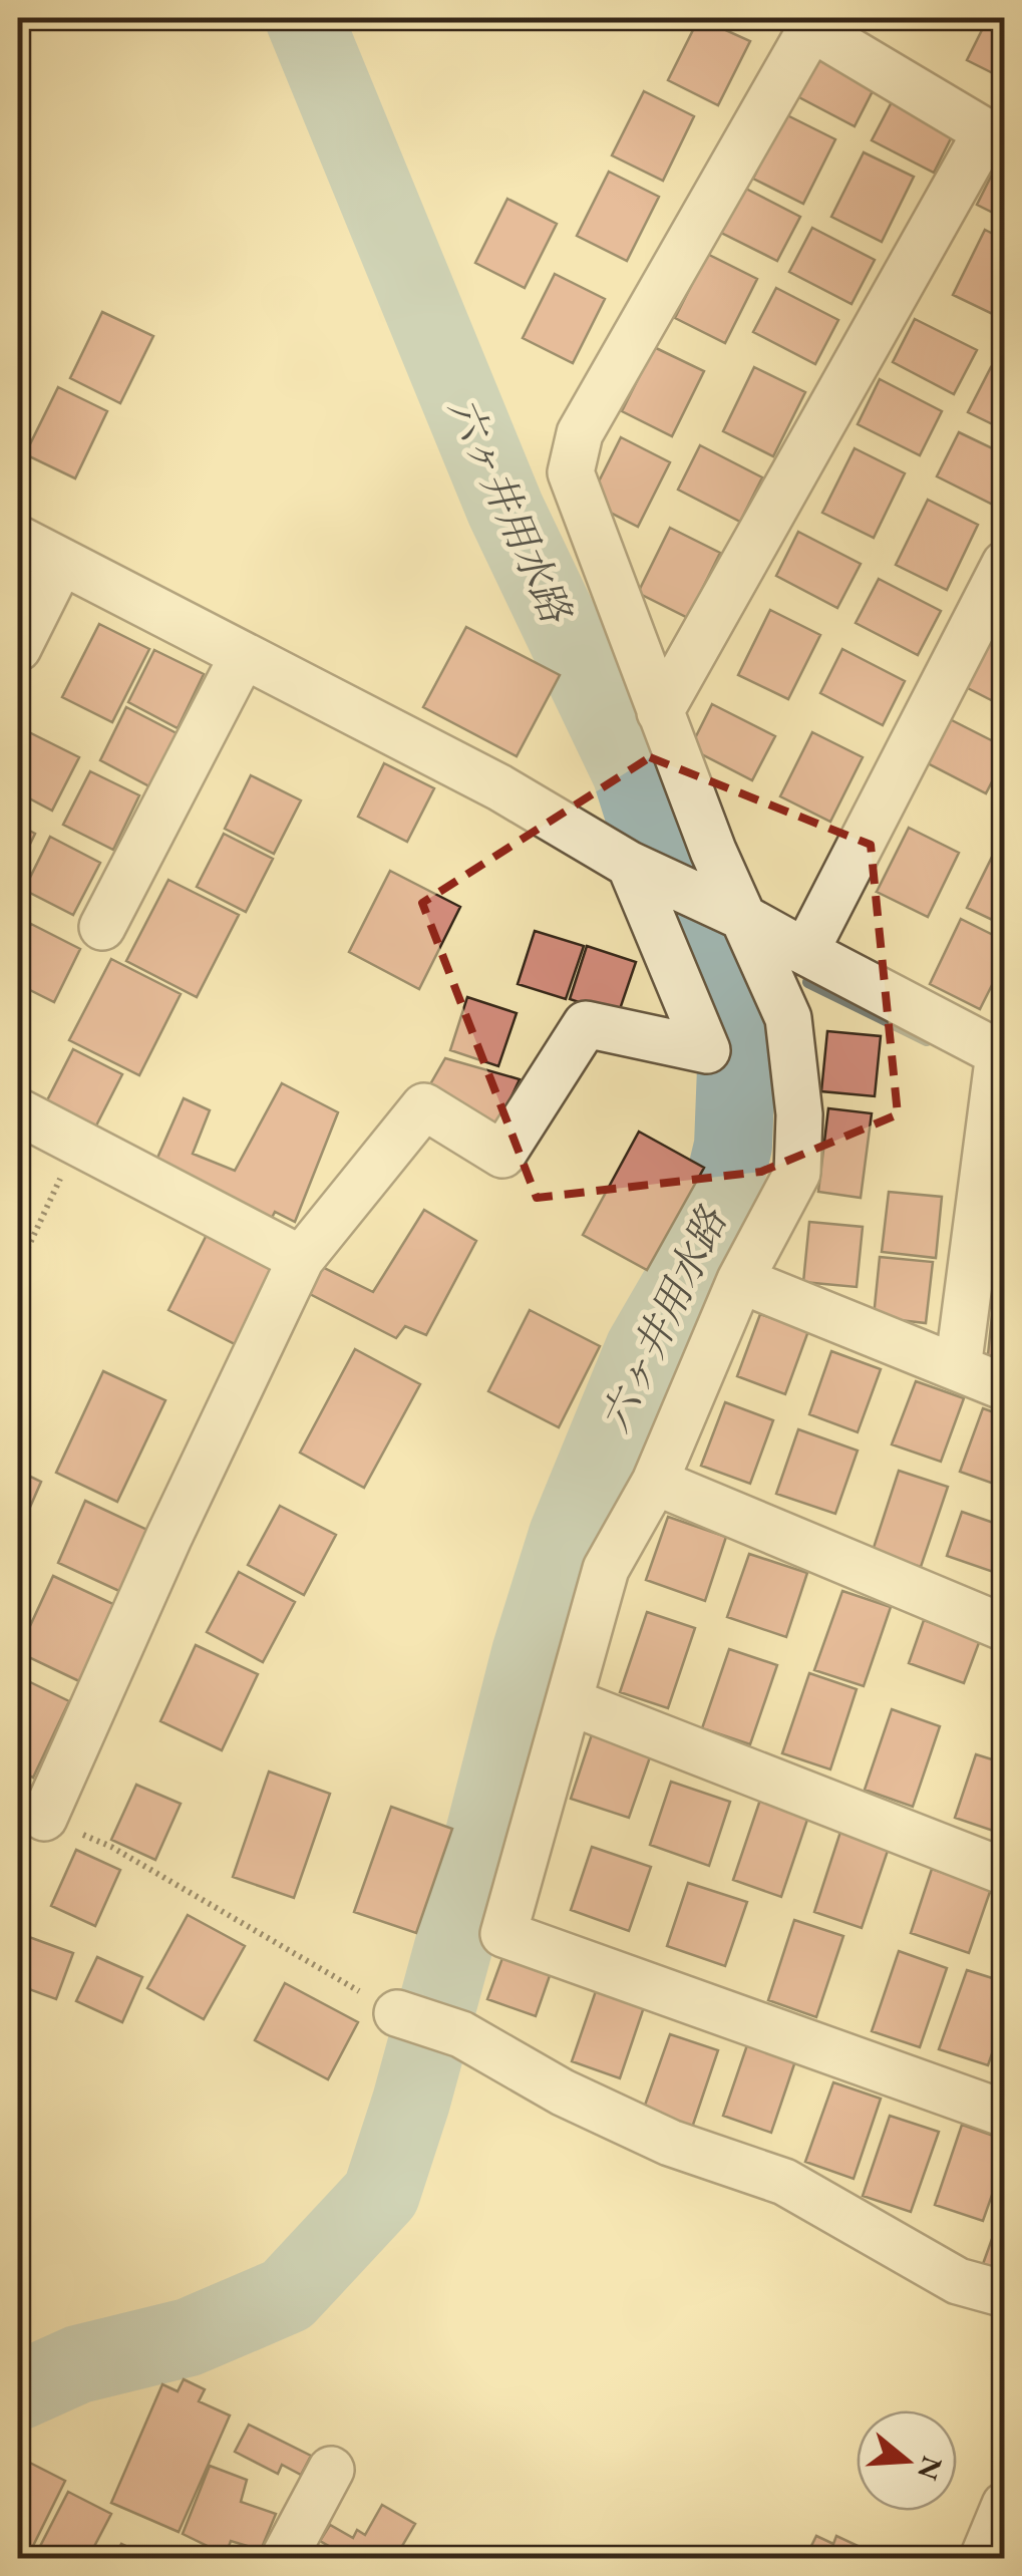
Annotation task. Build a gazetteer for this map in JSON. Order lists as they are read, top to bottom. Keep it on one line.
{"water":["六ヶ井用水路"],"north":"right"}
